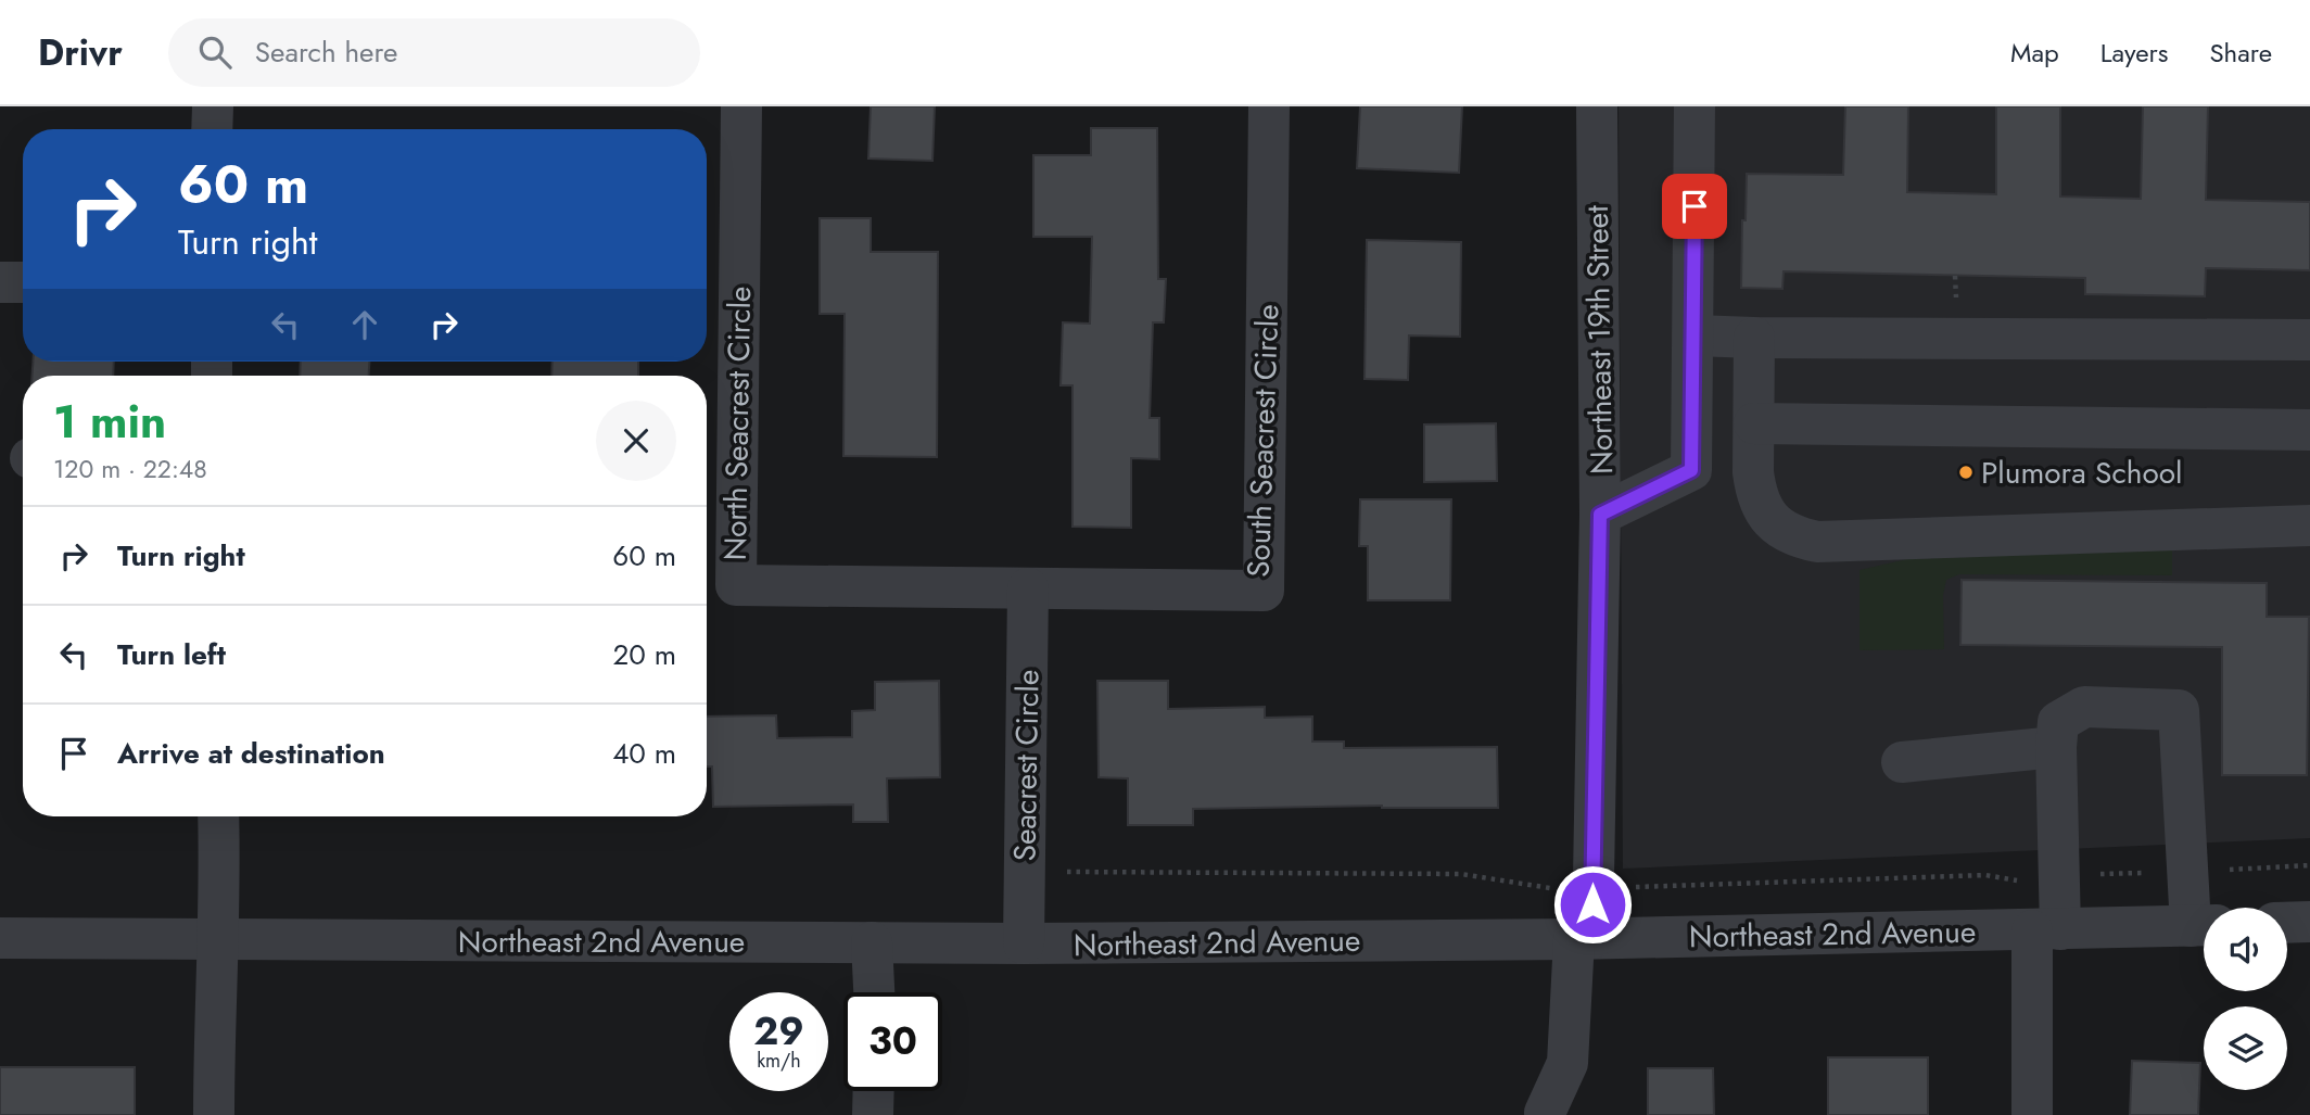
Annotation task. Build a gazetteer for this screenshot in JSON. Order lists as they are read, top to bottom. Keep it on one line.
{"streets":{"street":["Northeast 19th Street","North Seacrest Circle","South Seacrest Circle","Seacrest Circle","Northeast 2nd Avenue"]},"crossings":[["Northeast 19th Street","Northeast 2nd Avenue"],["North Seacrest Circle","South Seacrest Circle"],["North Seacrest Circle","Seacrest Circle"],["South Seacrest Circle","Seacrest Circle"],["Seacrest Circle","Northeast 2nd Avenue"]],"places":["Plumora School"],"page":{"header":"Drivr","search":"Search here","nav":["Map","Layers","Share"],"turn":["60 m","Turn right"],"heading":["1 min","120 m · 22:48"],"list":[{"name":"Turn right","value":"60 m"},{"name":"Turn left","value":"20 m"},{"name":"Arrive at destination","value":"40 m"}],"speed":"29 km/h","limit":"30"}}
